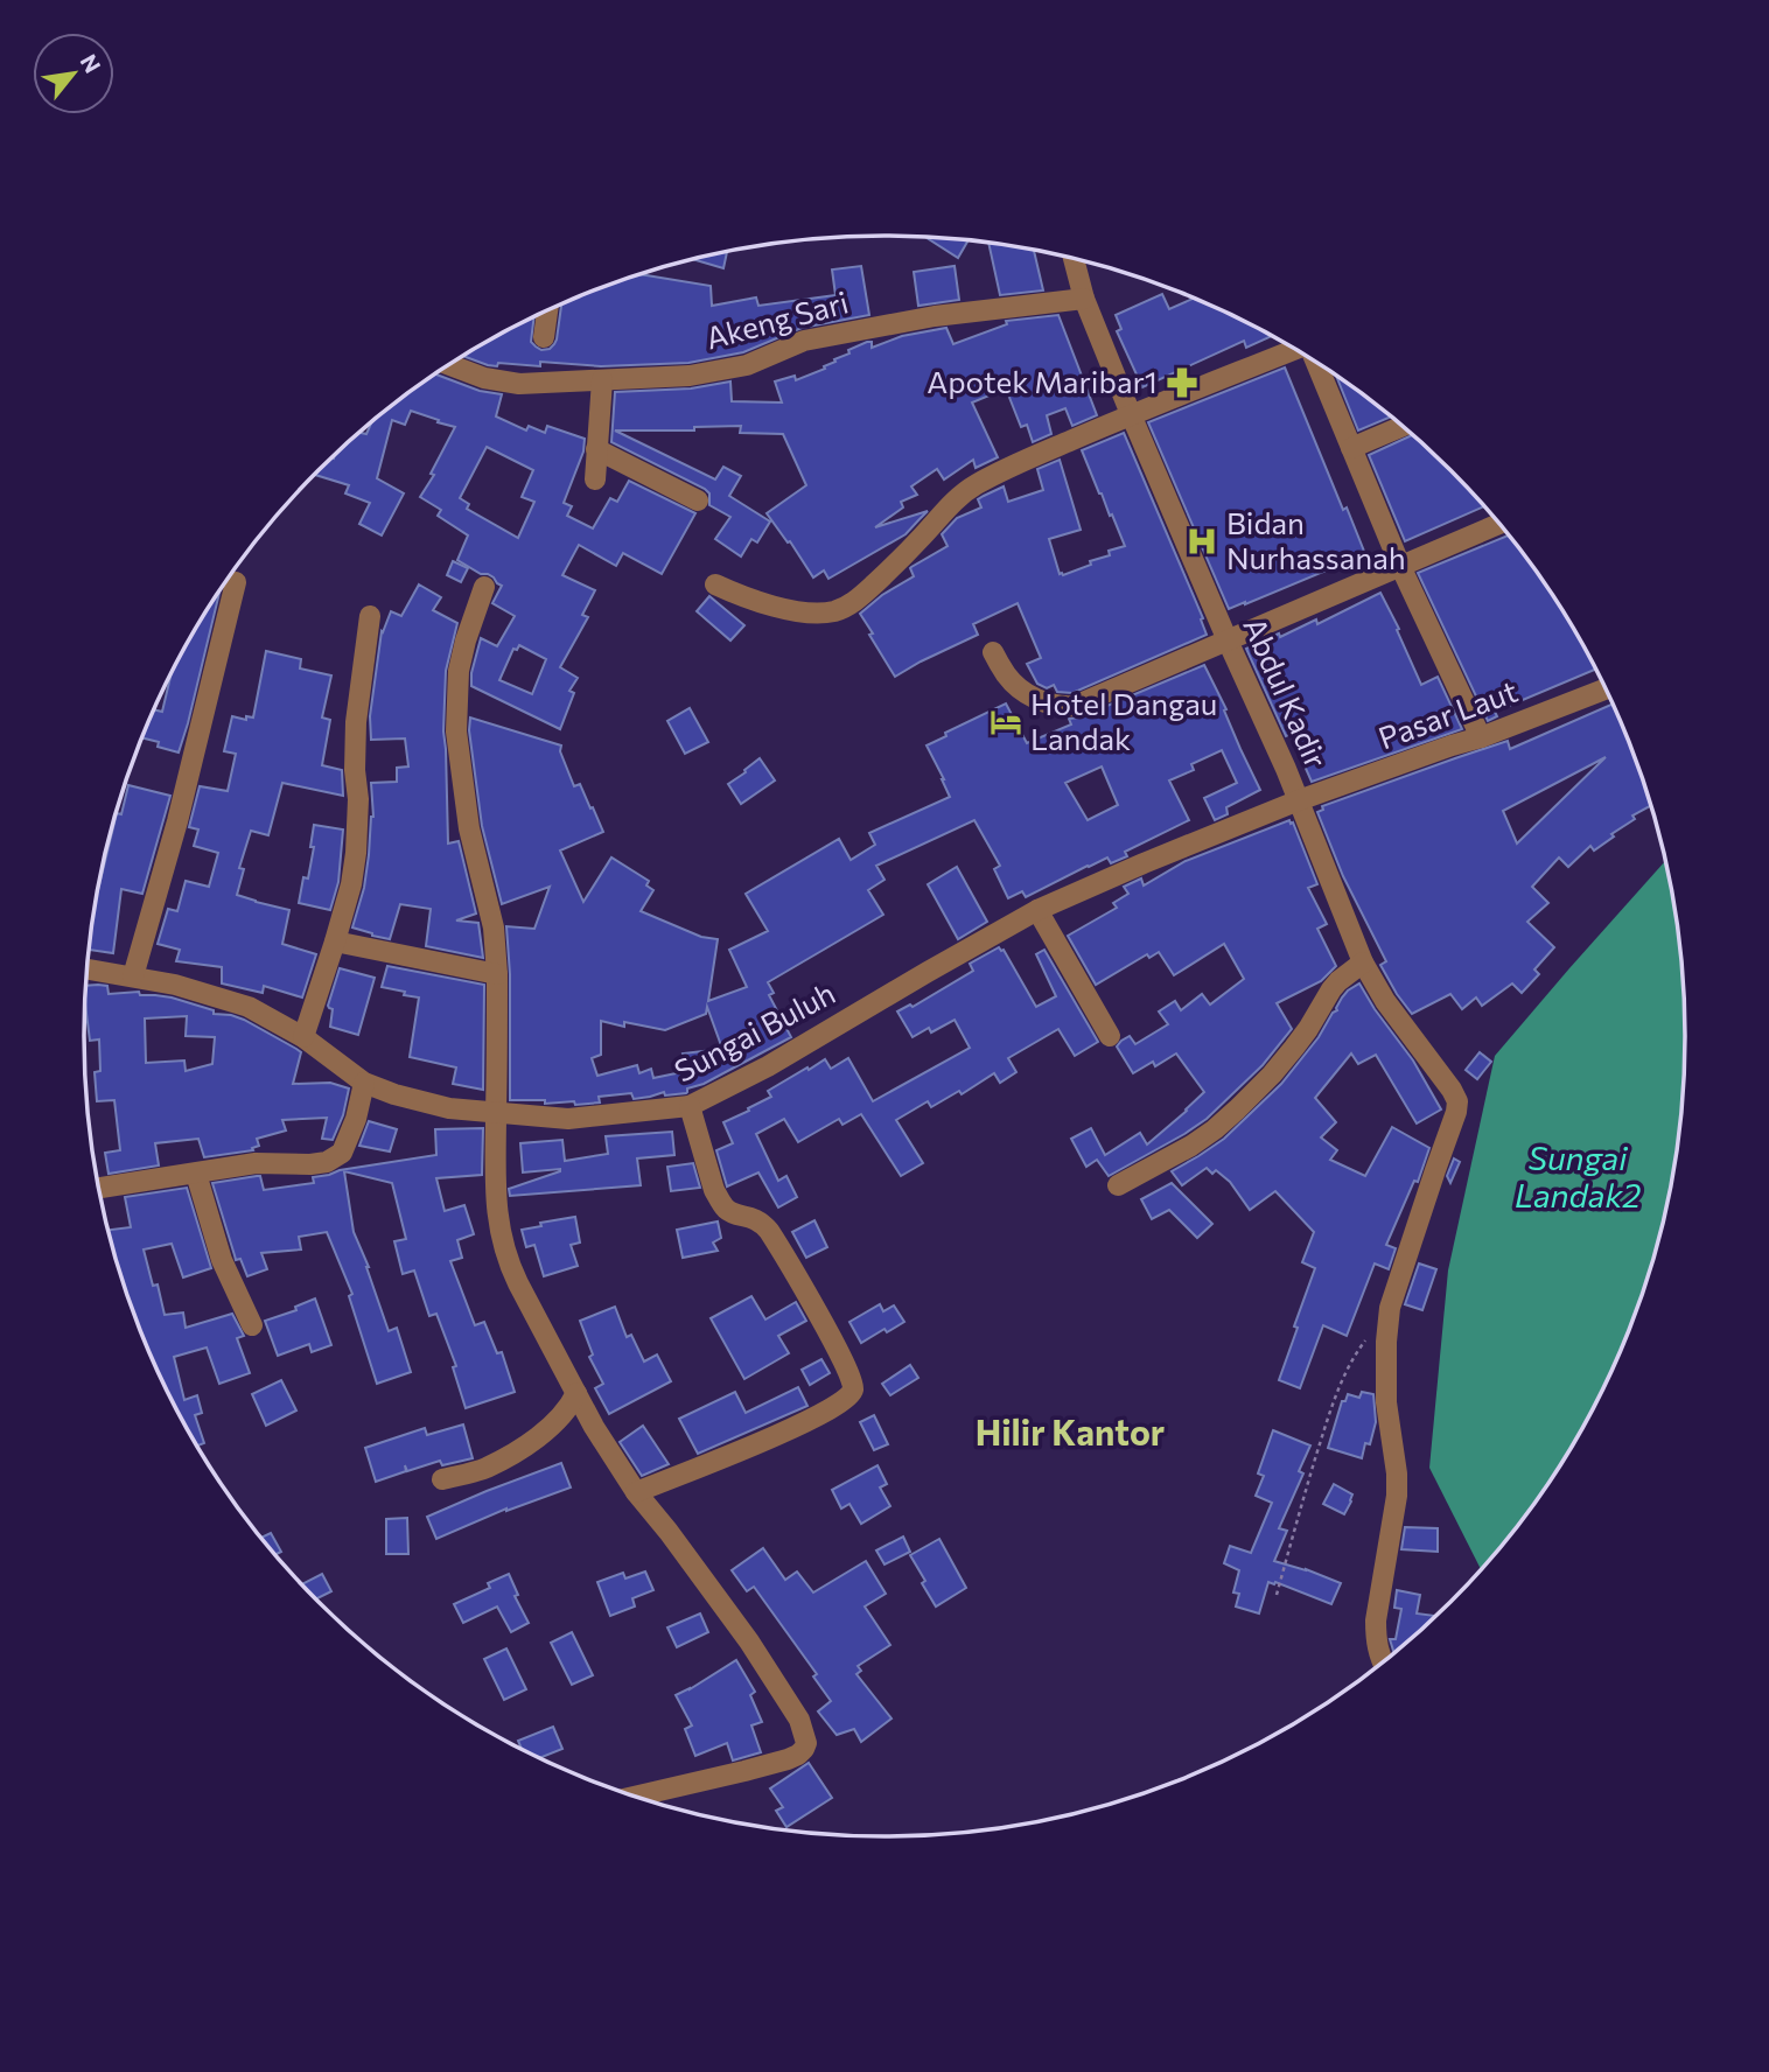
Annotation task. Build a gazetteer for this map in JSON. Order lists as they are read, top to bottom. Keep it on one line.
{"streets":{"street":["Akeng Sari","Abdul Kadir","Pasar Laut","Sungai Buluh"]},"crossings":[["Akeng Sari","Abdul Kadir"],["Abdul Kadir","Pasar Laut"],["Abdul Kadir","Sungai Buluh"],["Pasar Laut","Sungai Buluh"]],"districts":["Hilir Kantor"],"water":["Sungai Landak2"],"places":{"pharmacy":["Apotek Maribar1"],"hospital":["Bidan Nurhassanah"],"hotel":["Hotel Dangau Landak"]},"north":"top right"}
